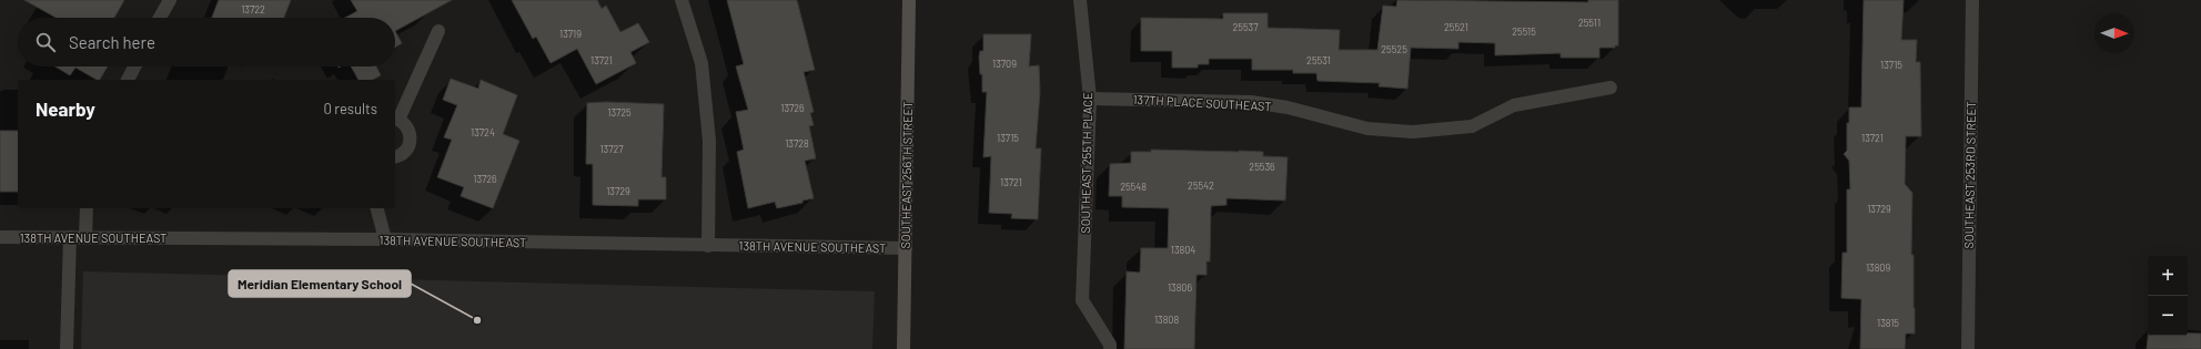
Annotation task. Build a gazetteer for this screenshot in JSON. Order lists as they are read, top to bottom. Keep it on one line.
{"streets":{"main road":["SOUTHEAST 256TH STREET"],"street":["137TH PLACE SOUTHEAST","SOUTHEAST 255TH PLACE","SOUTHEAST 253RD STREET","138TH AVENUE SOUTHEAST"]},"crossings":[["137TH PLACE SOUTHEAST","SOUTHEAST 255TH PLACE"],["SOUTHEAST 256TH STREET","138TH AVENUE SOUTHEAST"]],"places":["Meridian Elementary School"],"house_numbers":["13722","25511","25537","25521","25515","13719","25525","13721","25531","13709","13715","13726","13725","13724","13715","13721","13728","13727","25536","13726","13721","25542","25548","13729","13729","13804","13809","13806","13808","13815"],"north":"right","page":{"search":"Search here","heading":["Nearby","0 results"],"map_buttons":["+","−"]}}
